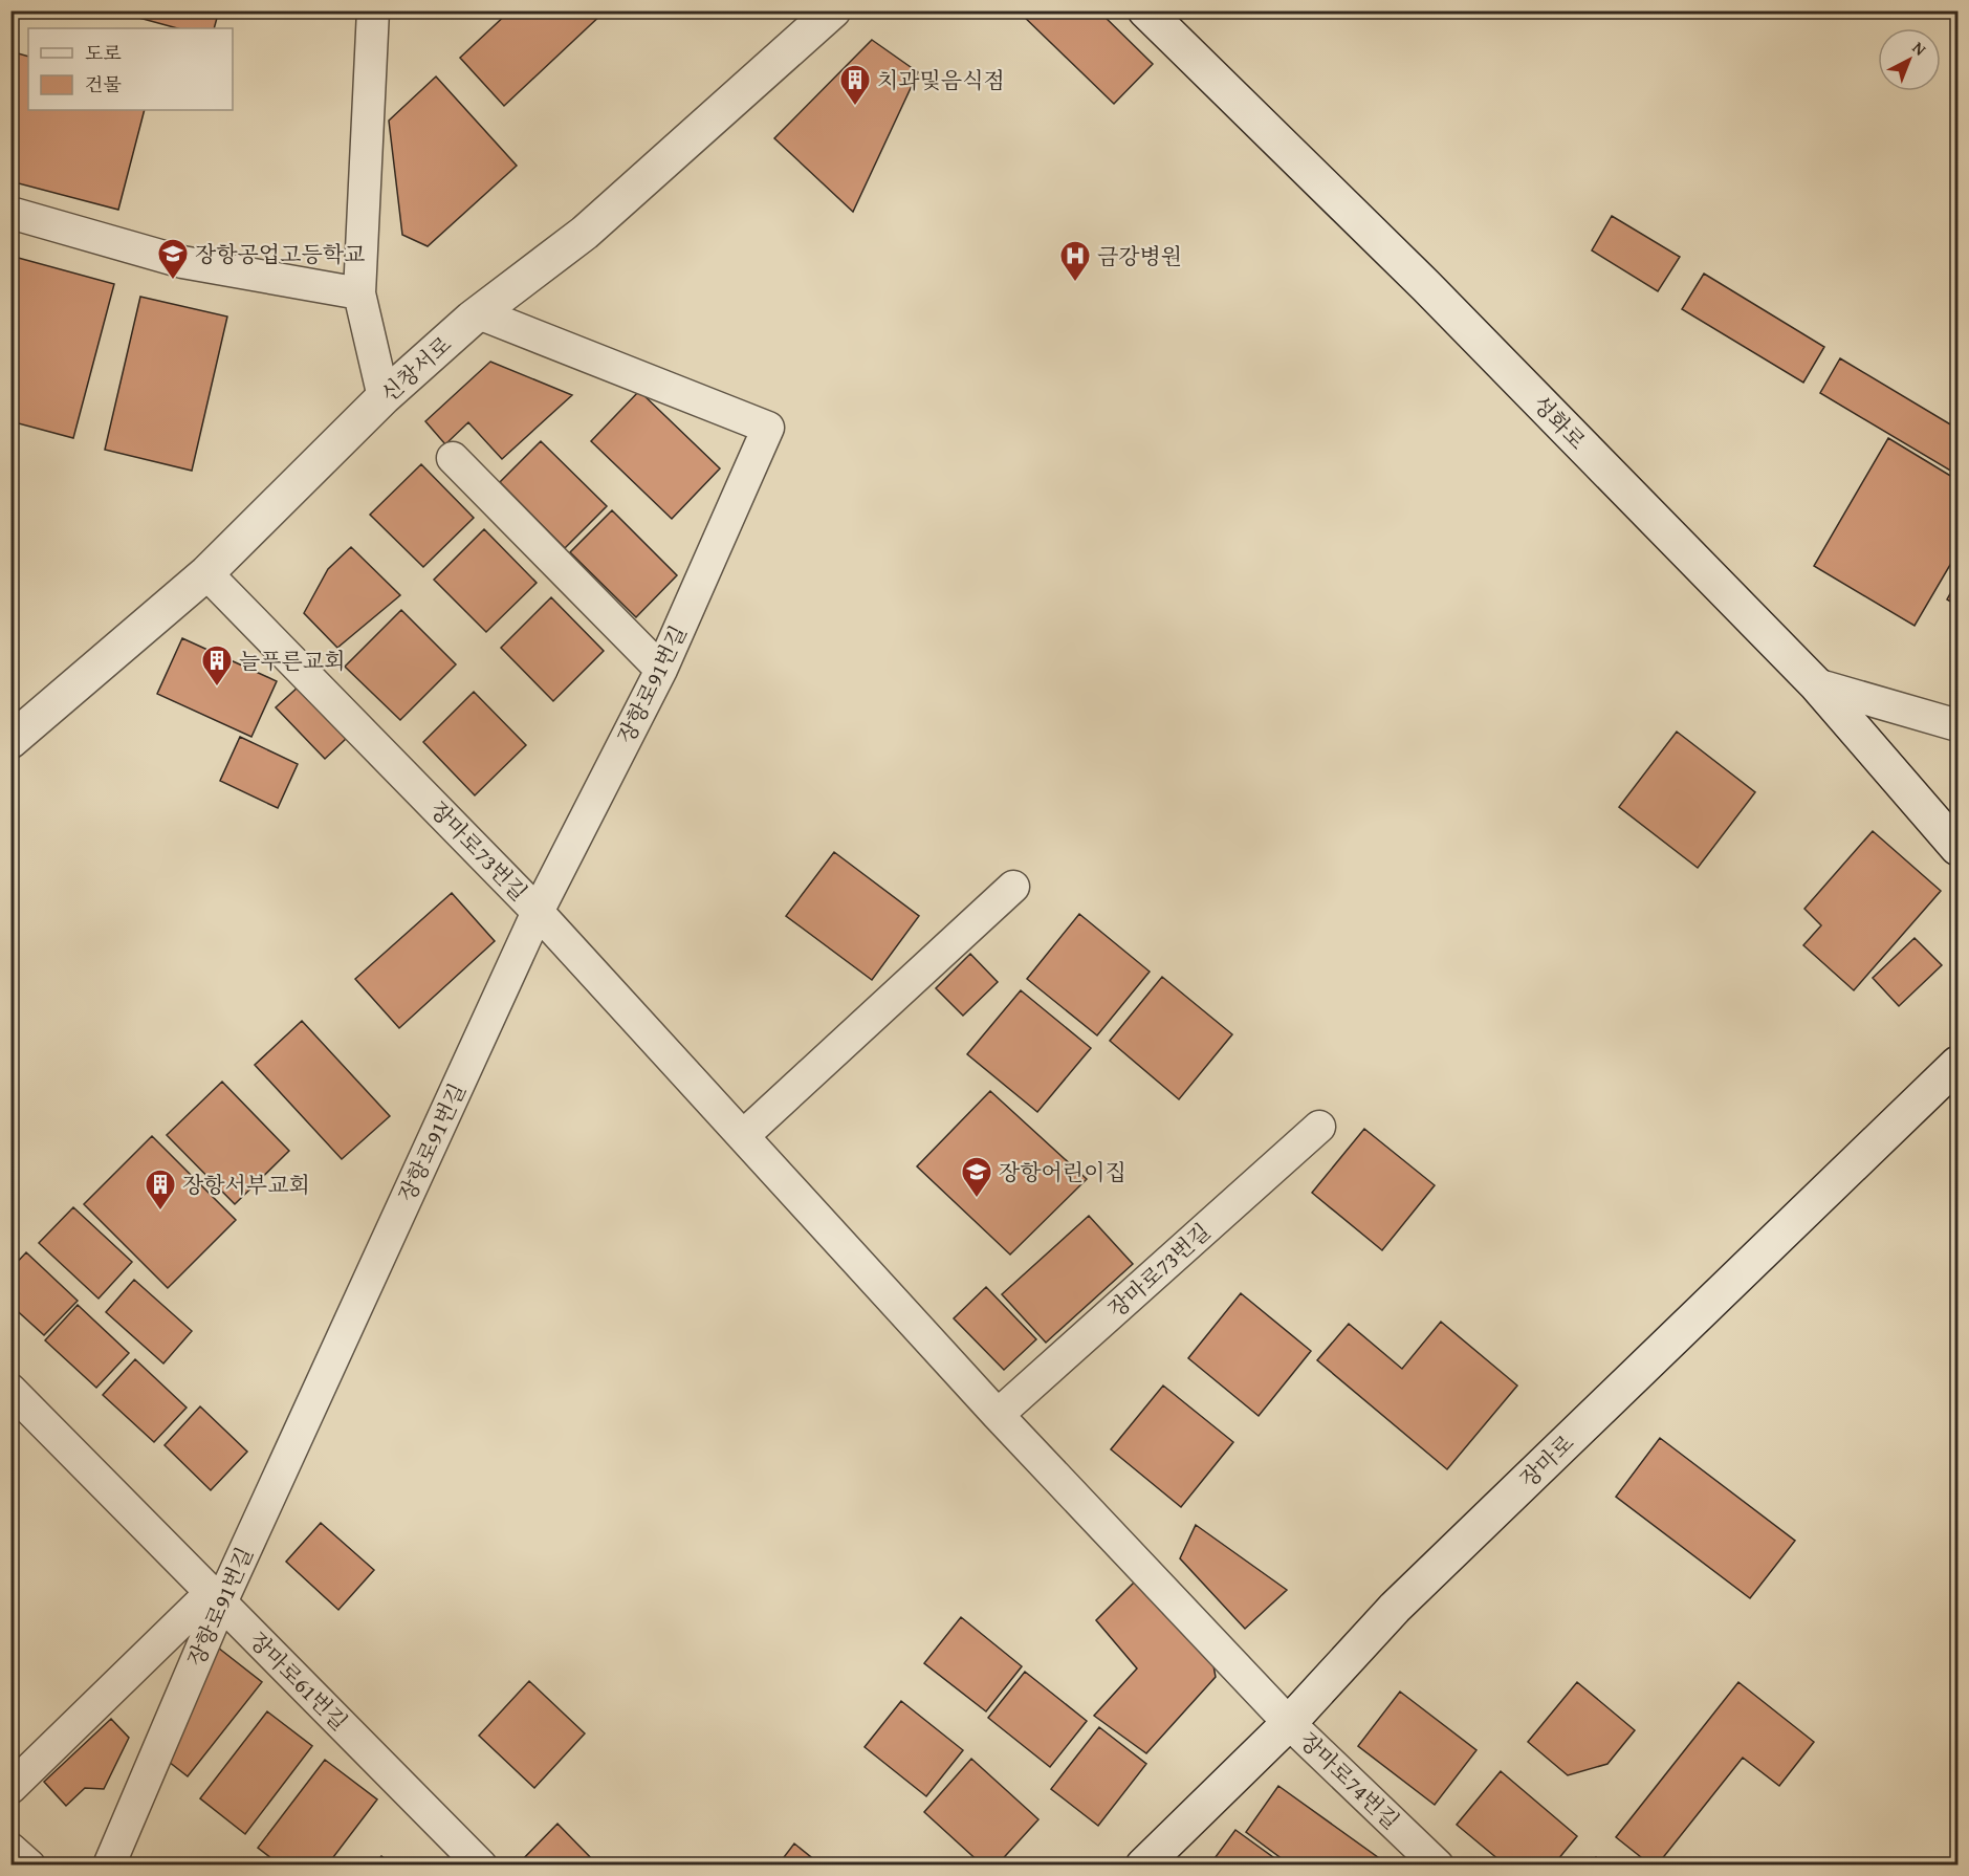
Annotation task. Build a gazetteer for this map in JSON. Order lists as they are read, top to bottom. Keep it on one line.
{"streets":{"main road":["신창서로","성화로","장마로"],"street":["장항로91번길","장마로73번길","장마로61번길","장마로74번길"]},"crossings":[["신창서로","장항로91번길"],["신창서로","장마로73번길"],["장항로91번길","장마로73번길"],["장항로91번길","장마로61번길"],["장마로73번길","장마로"],["장마로73번길","장마로74번길"],["장마로","장마로74번길"]],"places":{"building":["치과및음식점","늘푸른교회","장항서부교회"],"school or university":["장항공업고등학교","장항어린이집"],"hospital":["금강병원"]},"legend":["도로","건물"],"north":"top right"}
